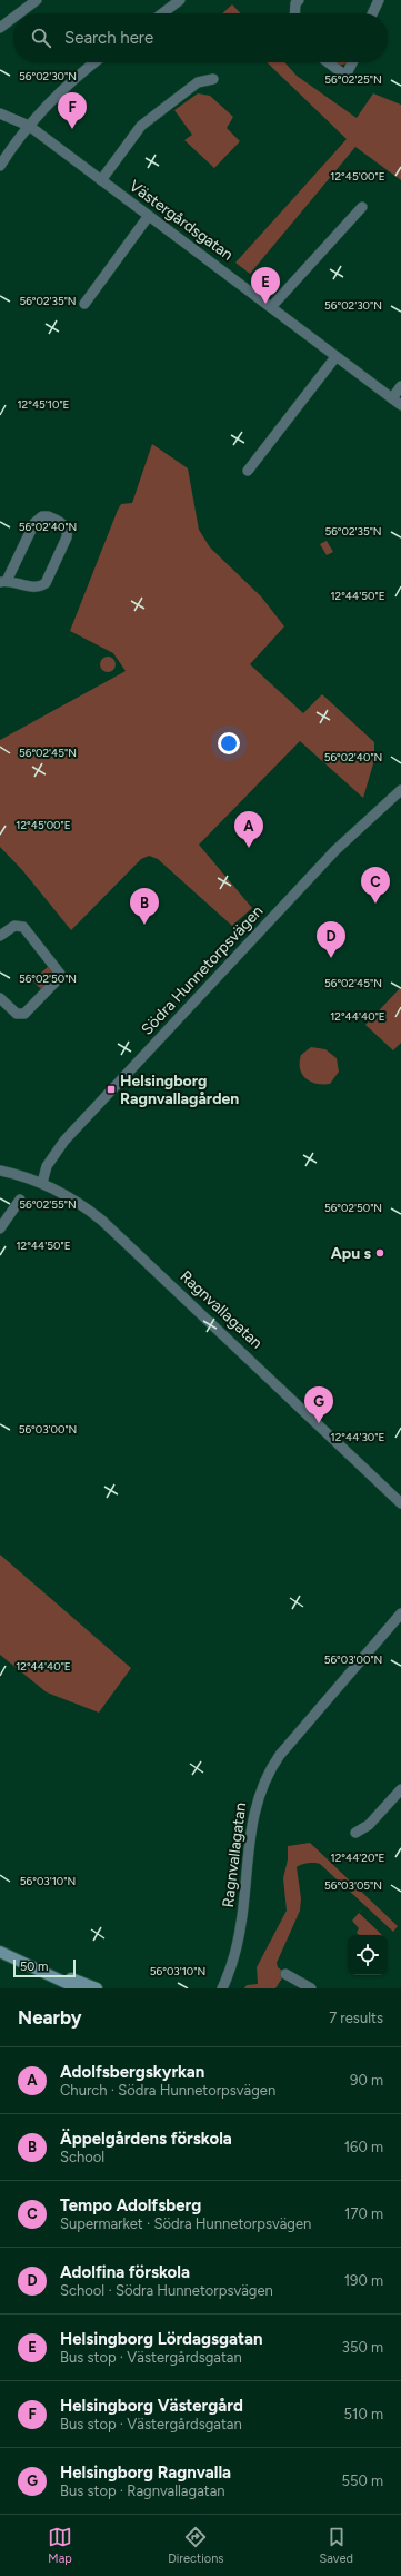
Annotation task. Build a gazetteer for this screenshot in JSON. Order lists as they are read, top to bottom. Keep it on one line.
{"streets":{"street":["Västergårdsgatan","Södra Hunnetorpsvägen","Ragnvallagatan"]},"crossings":[["Södra Hunnetorpsvägen","Ragnvallagatan"]],"places":{"transit":["Helsingborg Ragnvallagården"],"other":["Apu s"]},"scale_bar":"50 m","page":{"search":"Search here","pins":["F","E","A","C","B","D","G"],"scale":"50 m","heading":["Nearby","7 results"],"list":[{"mark":"A","name":"Adolfsbergskyrkan","note":"Church · Södra Hunnetorpsvägen","value":"90 m"},{"mark":"B","name":"Äppelgårdens förskola","note":"School","value":"160 m"},{"mark":"C","name":"Tempo Adolfsberg","note":"Supermarket · Södra Hunnetorpsvägen","value":"170 m"},{"mark":"D","name":"Adolfina förskola","note":"School · Södra Hunnetorpsvägen","value":"190 m"},{"mark":"E","name":"Helsingborg Lördagsgatan","note":"Bus stop · Västergårdsgatan","value":"350 m"},{"mark":"F","name":"Helsingborg Västergård","note":"Bus stop · Västergårdsgatan","value":"510 m"},{"mark":"G","name":"Helsingborg Ragnvalla","note":"Bus stop · Ragnvallagatan","value":"550 m"}],"nav":["Map","Directions","Saved"]},"coordinates":["56°02'30\"N","56°02'25\"N","12°45'00\"E","56°02'35\"N","12°45'10\"E","56°02'40\"N","12°44'50\"E","56°02'45\"N","56°02'50\"N","12°44'40\"E","56°02'55\"N","56°03'00\"N","12°44'30\"E","12°44'20\"E","56°03'10\"N","56°03'05\"N"]}
